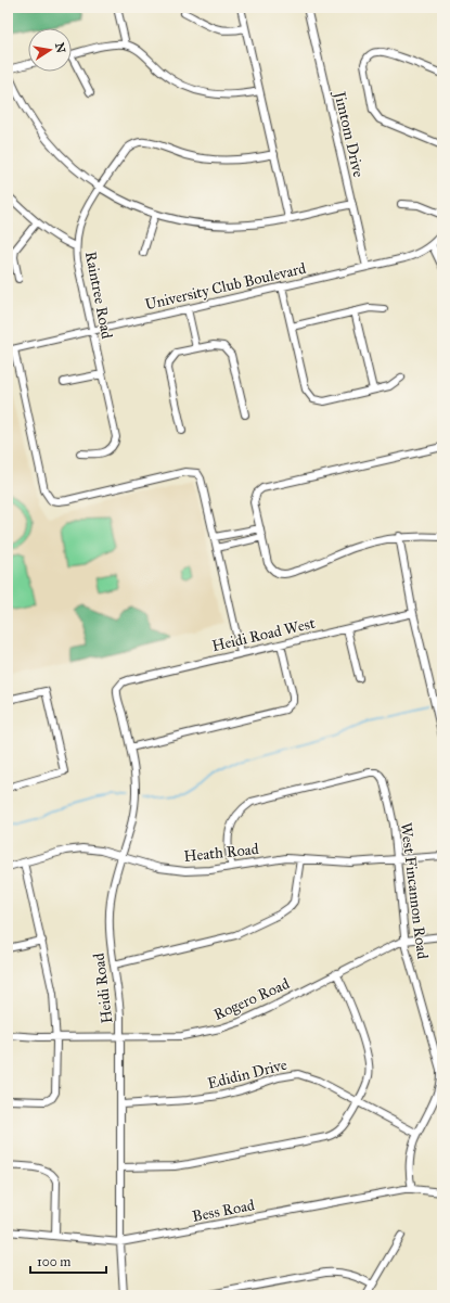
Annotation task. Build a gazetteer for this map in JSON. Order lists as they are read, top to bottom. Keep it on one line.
{"streets":{"street":["Jimtom Drive","University Club Boulevard","Raintree Road","Heidi Road West","Heath Road","West Fincannon Road","Heidi Road","Rogero Road","Edidin Drive","Bess Road"]},"crossings":[["Jimtom Drive","University Club Boulevard"],["University Club Boulevard","Raintree Road"],["Heidi Road West","Heidi Road"],["Heath Road","West Fincannon Road"],["Heath Road","Heidi Road"],["West Fincannon Road","Rogero Road"],["West Fincannon Road","Edidin Drive"],["West Fincannon Road","Bess Road"],["Heidi Road","Rogero Road"],["Heidi Road","Edidin Drive"],["Heidi Road","Bess Road"]],"scale_bar":"100 m","north":"right"}
